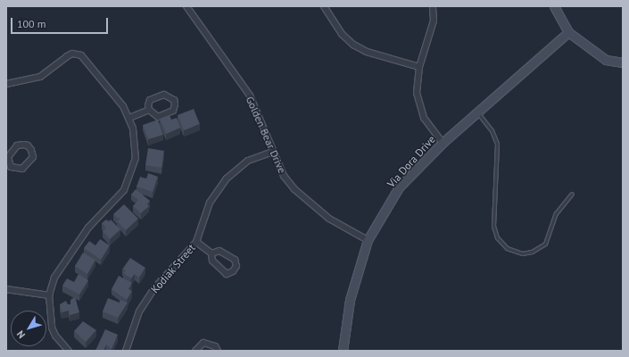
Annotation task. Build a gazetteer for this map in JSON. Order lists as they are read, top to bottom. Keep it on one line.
{"streets":{"street":["Golden Bear Drive","Via Dora Drive","Kodiak Street"]},"crossings":[["Golden Bear Drive","Via Dora Drive"],["Golden Bear Drive","Kodiak Street"]],"scale_bar":"100 m","north":"bottom left"}
